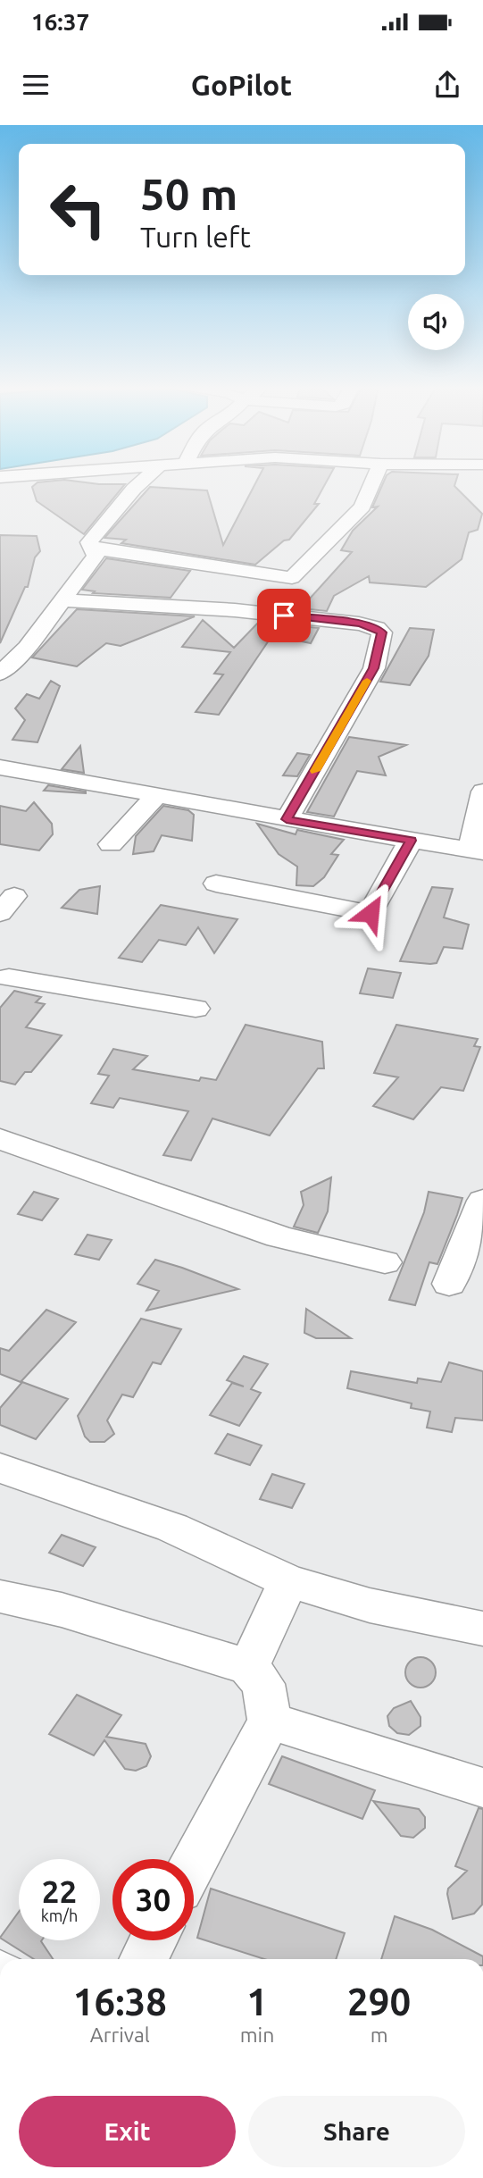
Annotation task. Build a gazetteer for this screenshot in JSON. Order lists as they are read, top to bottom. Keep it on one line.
{"page":{"status":"16:37","header":"GoPilot","turn":["50 m","Turn left"],"speed":"22 km/h","limit":"30","eta":["16:38","Arrival","1","min","290","m"],"buttons":["Exit","Share"]}}
